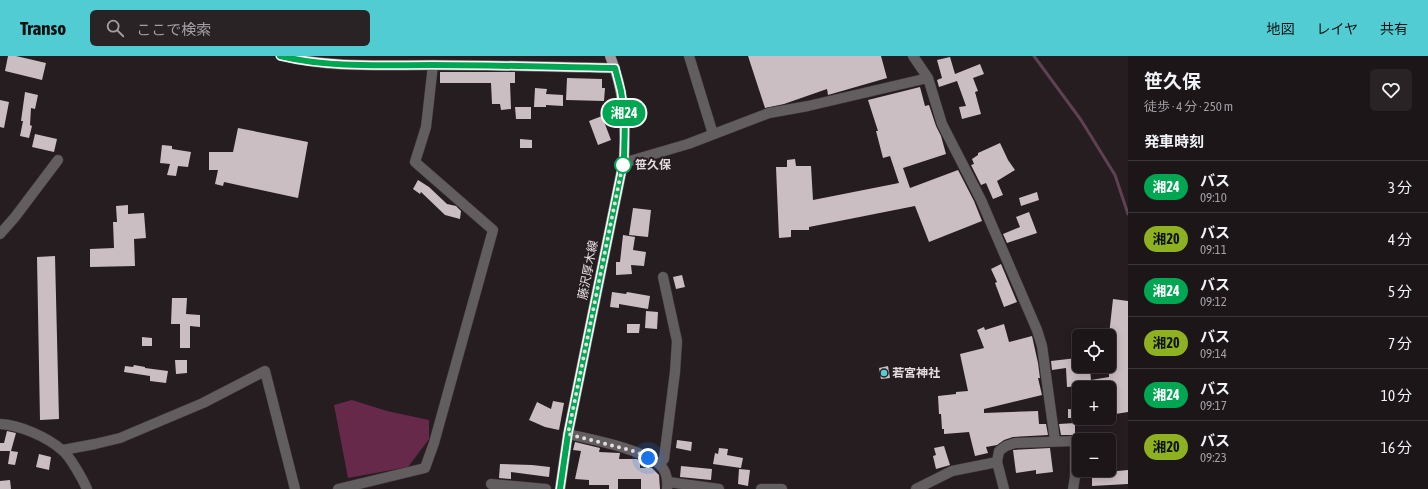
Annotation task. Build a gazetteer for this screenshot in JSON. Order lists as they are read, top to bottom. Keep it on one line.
{"streets":{"main road":["藤沢厚木線"]},"places":["笹久保","若宮神社"],"lines":["bus line 湘24"],"page":{"header":"Transo","search":"ここで検索","nav":["地図","レイヤ","共有"],"on_map":"湘24","heading":[["笹久保","徒歩 · 4 分 · 250 m"],"発車時刻"],"list":[{"mark":"湘24","name":"バス","note":"09:10","value":"3 分"},{"mark":"湘20","name":"バス","note":"09:11","value":"4 分"},{"mark":"湘24","name":"バス","note":"09:12","value":"5 分"},{"mark":"湘20","name":"バス","note":"09:14","value":"7 分"},{"mark":"湘24","name":"バス","note":"09:17","value":"10 分"},{"mark":"湘20","name":"バス","note":"09:23","value":"16 分"}],"map_buttons":["+","−"]}}
